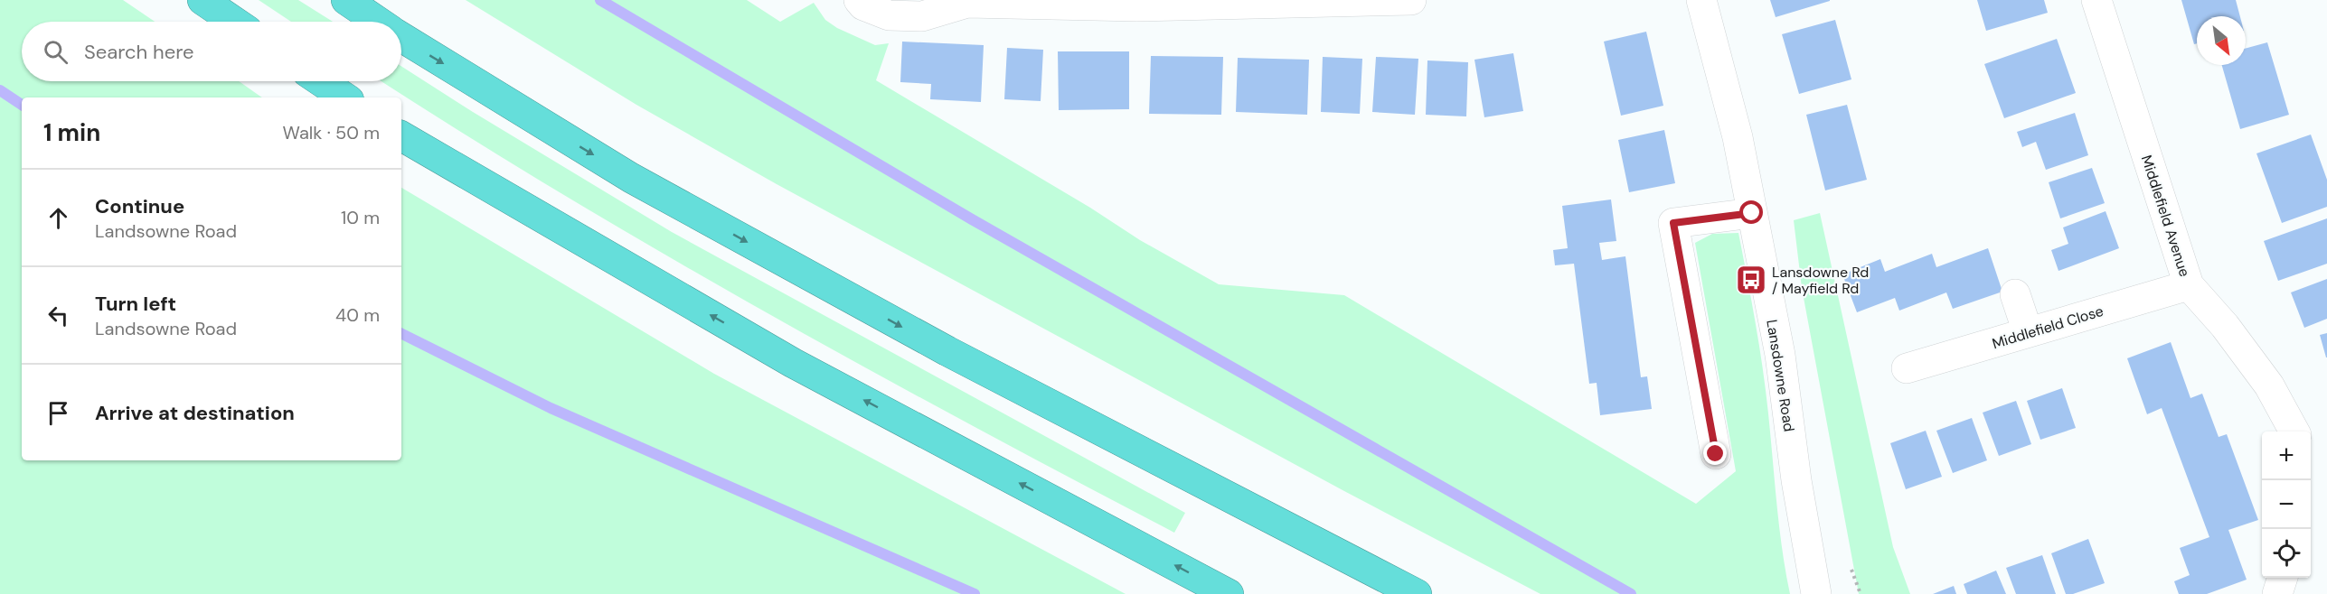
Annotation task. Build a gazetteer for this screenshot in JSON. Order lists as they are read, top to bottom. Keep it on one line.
{"streets":{"street":["Middlefield Avenue","Middlefield Close","Lansdowne Road"]},"crossings":[["Middlefield Avenue","Middlefield Close"]],"places":{"bus stop":["Lansdowne Rd / Mayfield Rd"]},"north":"bottom right","page":{"search":"Search here","heading":["1 min","Walk · 50 m"],"list":[["Continue","Landsowne Road","10 m"],["Turn left","Landsowne Road","40 m"],"Arrive at destination"],"map_buttons":["+","−"]}}
